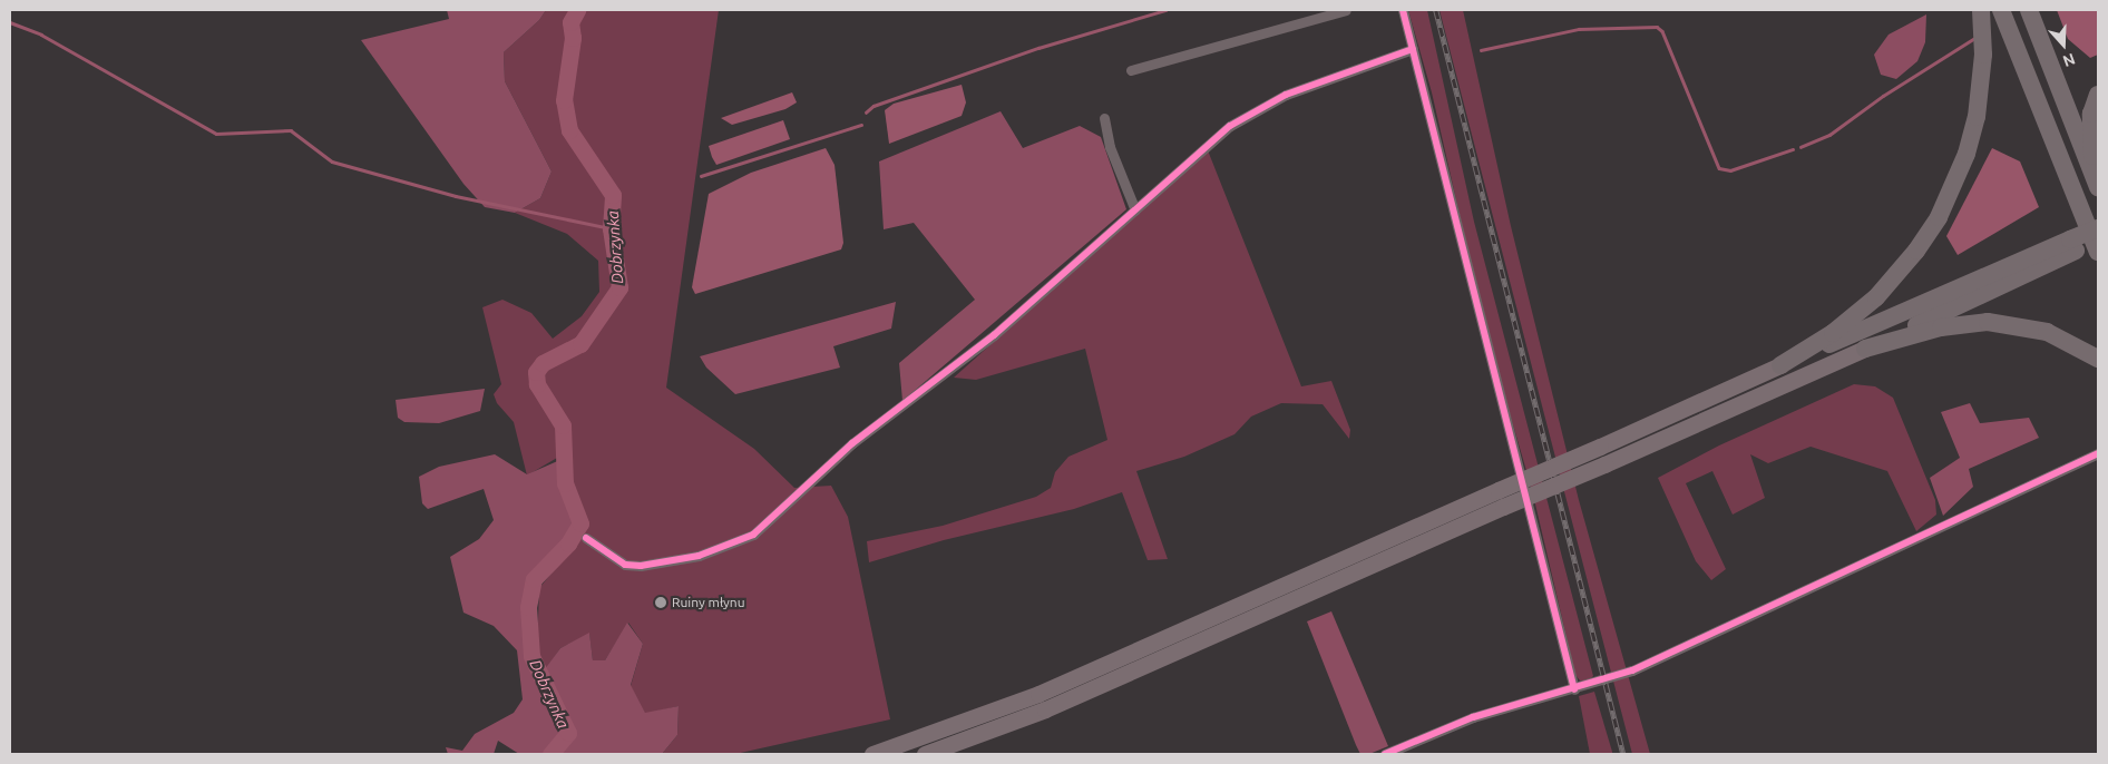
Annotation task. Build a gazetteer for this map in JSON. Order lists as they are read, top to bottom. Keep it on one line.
{"water":["Dobrzynka"],"places":["Ruiny młynu"],"north":"bottom"}
